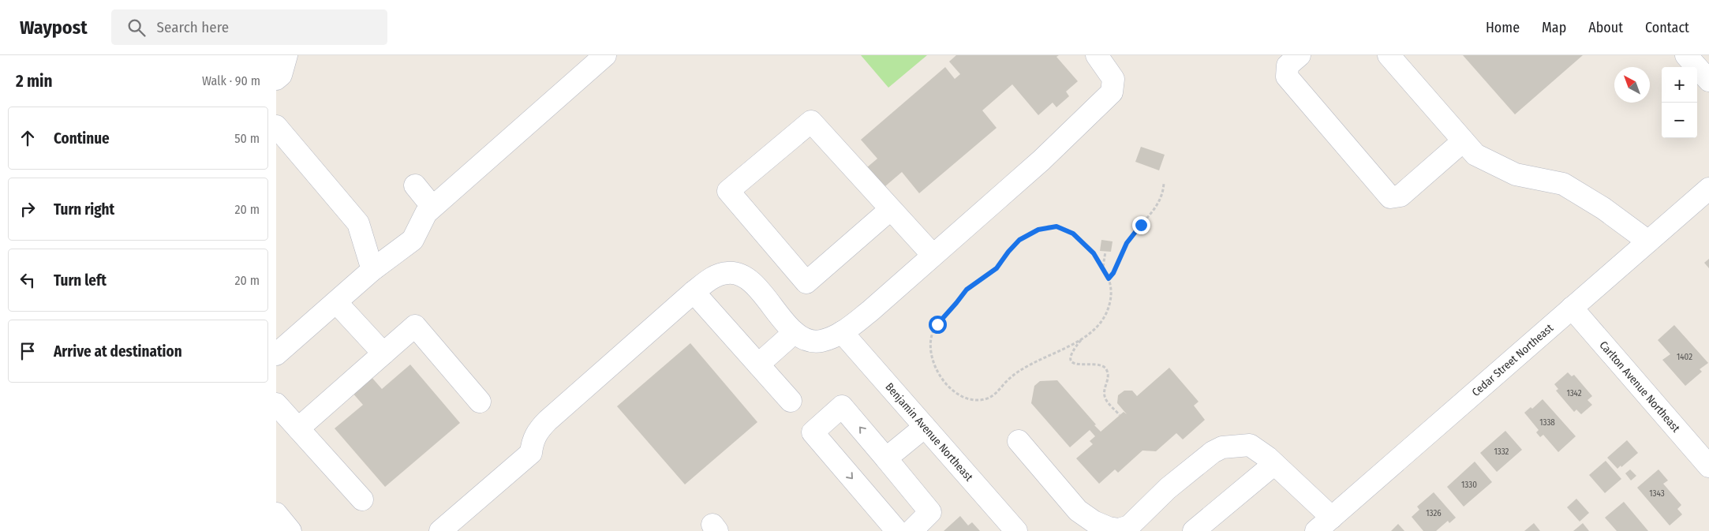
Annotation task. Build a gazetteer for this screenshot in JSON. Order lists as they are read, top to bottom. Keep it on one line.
{"streets":{"street":["Cedar Street Northeast","Carlton Avenue Northeast","Benjamin Avenue Northeast"]},"crossings":[["Cedar Street Northeast","Carlton Avenue Northeast"]],"house_numbers":["1402","1342","1338","1332","1330","1343","1326"],"north":"top left","page":{"header":"Waypost","search":"Search here","nav":["Home","Map","About","Contact"],"heading":["2 min","Walk · 90 m"],"map_buttons":["+","−"],"list":[["Continue","50 m"],["Turn right","20 m"],["Turn left","20 m"],"Arrive at destination"]}}
